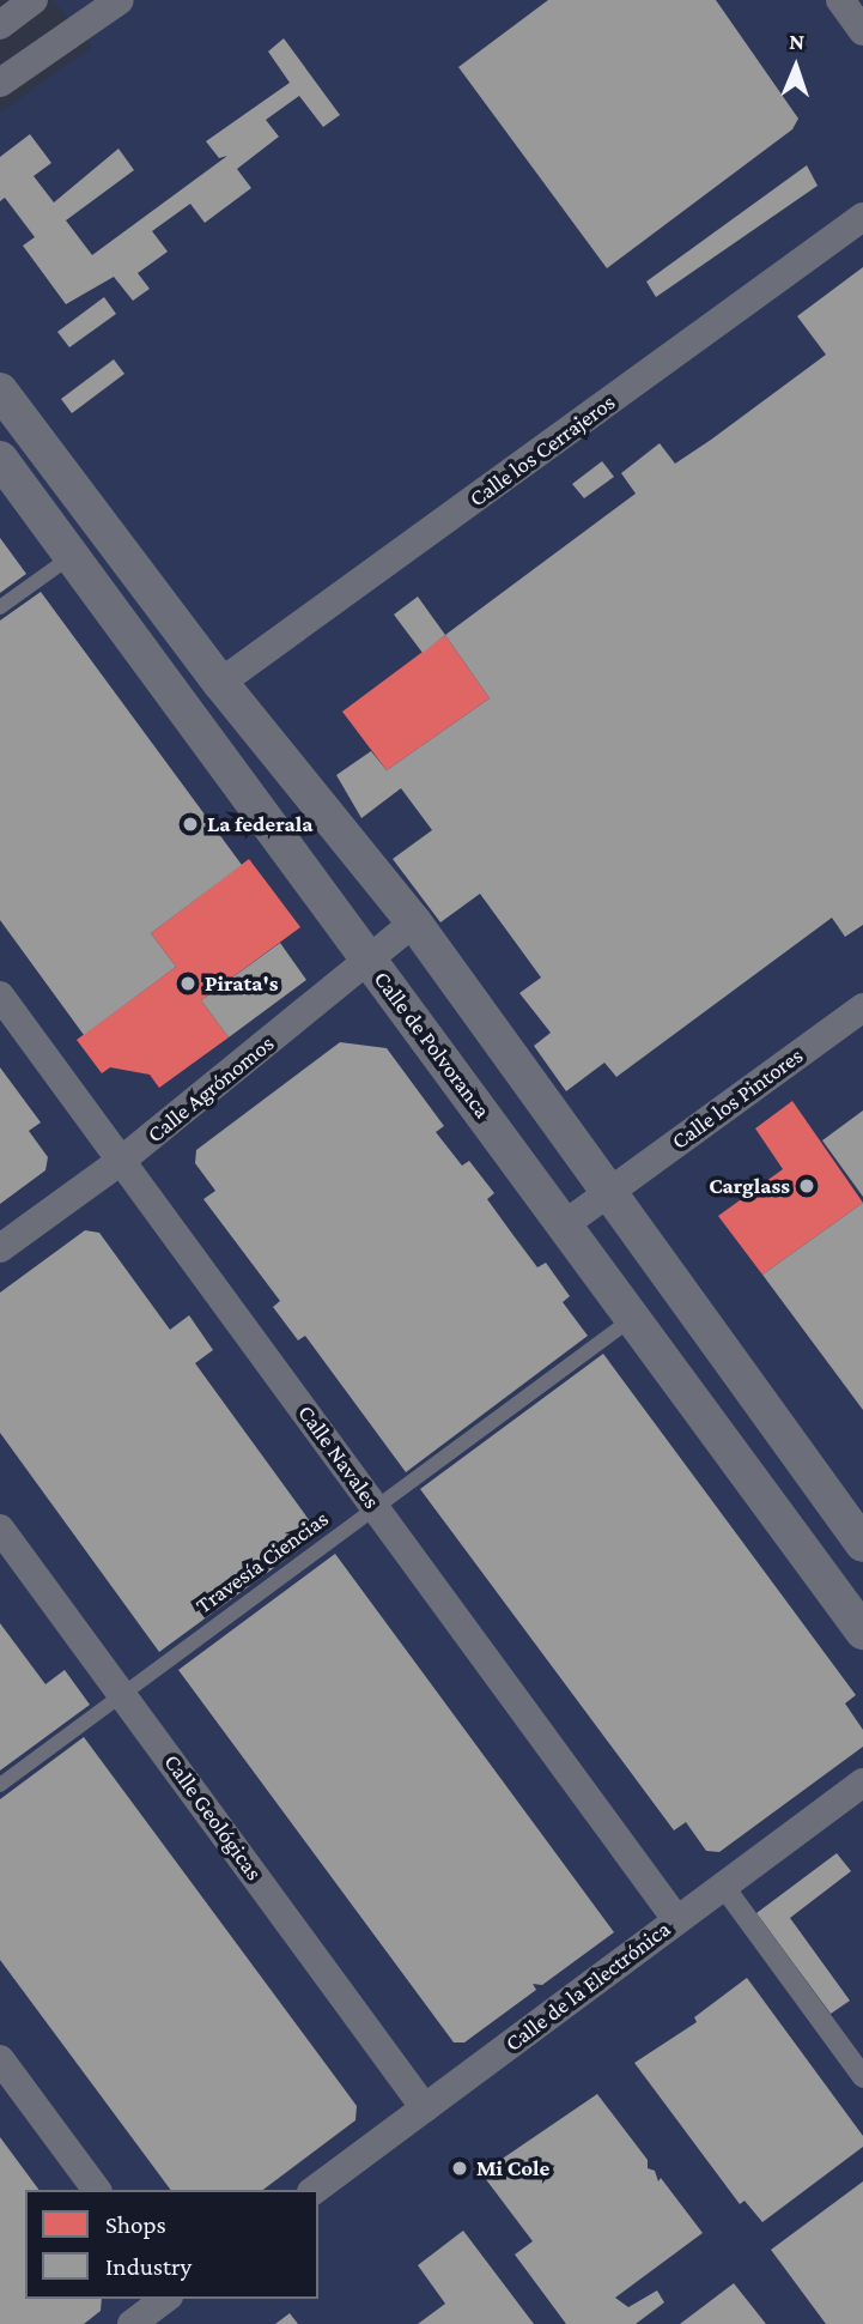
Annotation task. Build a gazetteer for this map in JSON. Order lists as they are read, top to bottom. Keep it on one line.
{"streets":{"street":["Calle los Cerrajeros","Calle de Polvoranca","Calle Agrónomos","Calle los Pintores","Calle Navales","Calle Geológicas","Calle de la Electrónica"],"lane":["Travesía Ciencias"]},"crossings":[["Calle de Polvoranca","Calle Agrónomos"],["Calle de Polvoranca","Calle los Pintores"],["Calle de Polvoranca","Travesía Ciencias"],["Calle Agrónomos","Calle Navales"],["Calle Navales","Travesía Ciencias"],["Calle Navales","Calle de la Electrónica"],["Travesía Ciencias","Calle Geológicas"],["Calle Geológicas","Calle de la Electrónica"]],"places":["La federala","Pirata's","Carglass","Mi Cole"],"legend":["Shops","Industry"],"north":"top"}
